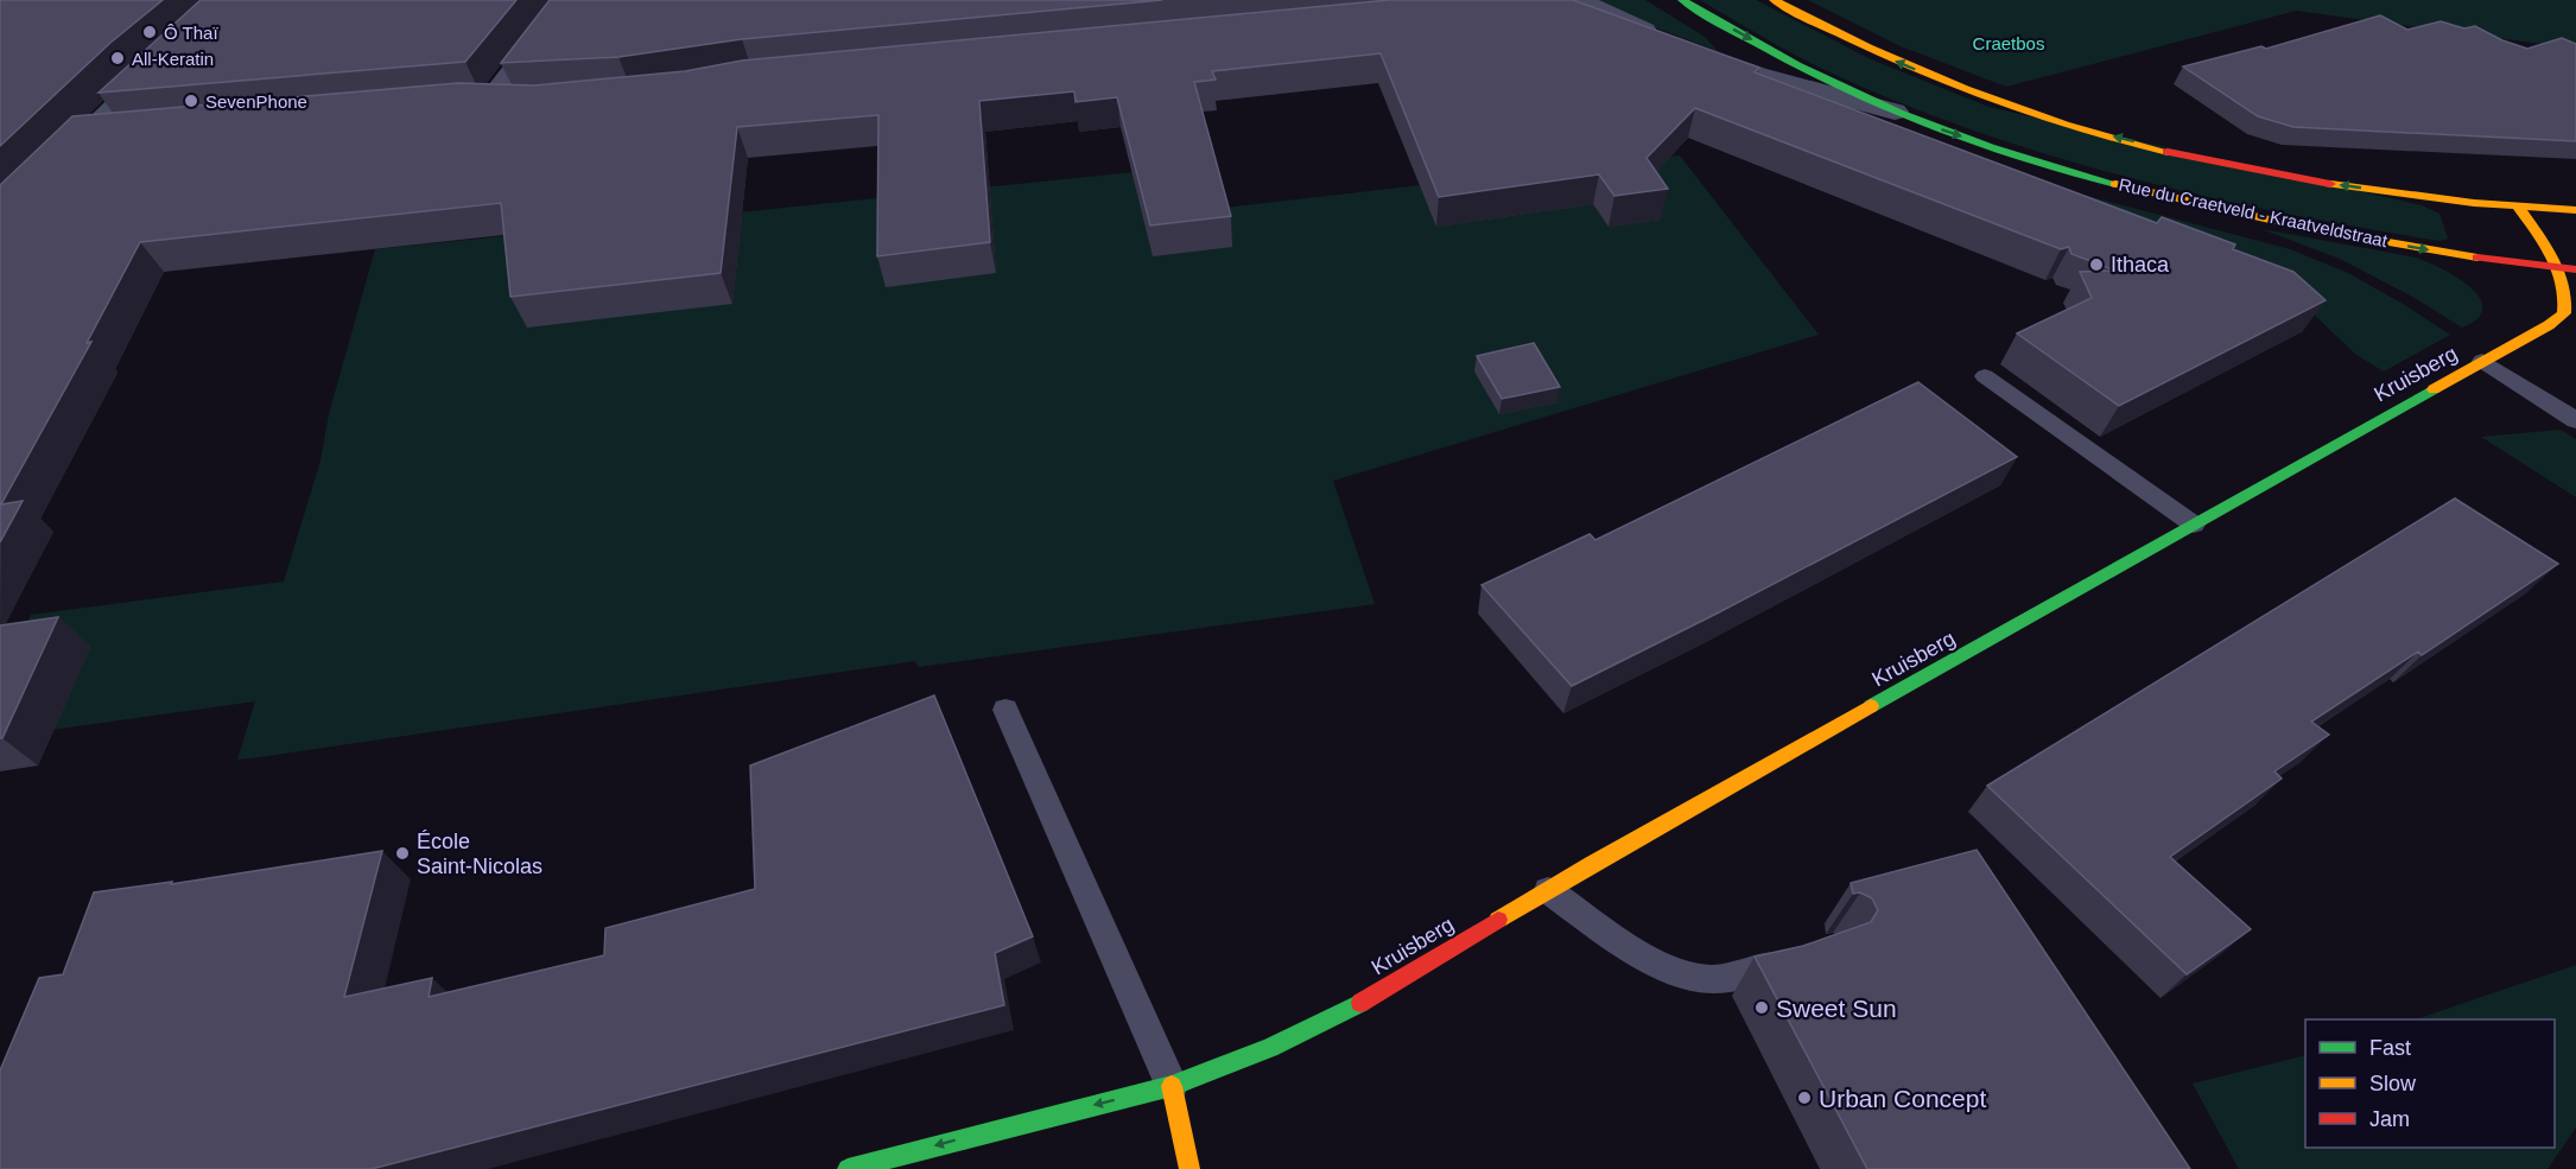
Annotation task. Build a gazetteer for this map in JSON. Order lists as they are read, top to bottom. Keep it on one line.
{"streets":{"street":["Rue du Craetveld - Kraatveldstraat","Kruisberg"]},"crossings":[["Rue du Craetveld - Kraatveldstraat","Kruisberg"]],"parks":["Craetbos"],"places":["Ô Thaï","All-Keratin","SevenPhone","Ithaca","École Saint-Nicolas","Sweet Sun","Urban Concept"],"legend":["Fast","Slow","Jam"]}
